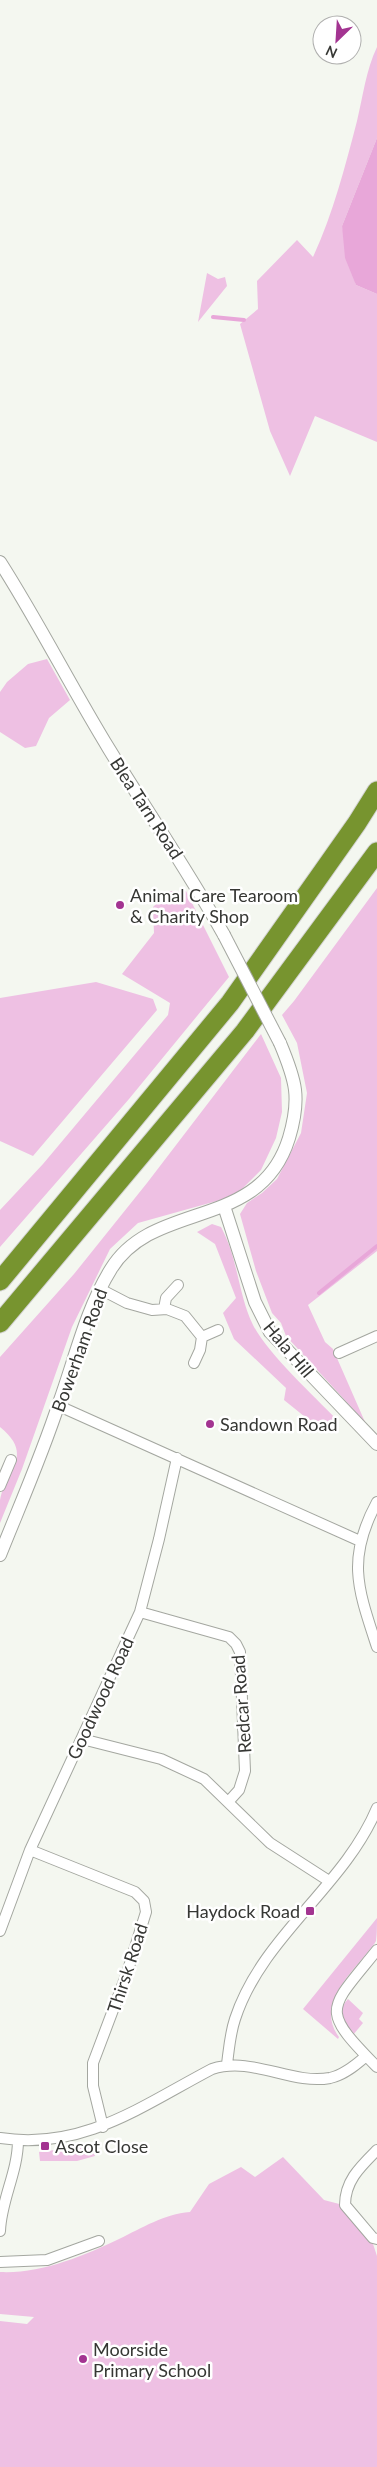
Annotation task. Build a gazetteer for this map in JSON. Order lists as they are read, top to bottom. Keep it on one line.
{"streets":{"street":["Blea Tarn Road","Hala Hill","Bowerham Road","Goodwood Road","Redcar Road","Thirsk Road"]},"crossings":[["Blea Tarn Road","Hala Hill"],["Blea Tarn Road","Bowerham Road"],["Hala Hill","Bowerham Road"],["Goodwood Road","Redcar Road"],["Goodwood Road","Thirsk Road"]],"places":{"other":["Animal Care Tearoom & Charity Shop","Sandown Road","Moorside Primary School"],"transit":["Haydock Road","Ascot Close"]},"north":"bottom left"}
